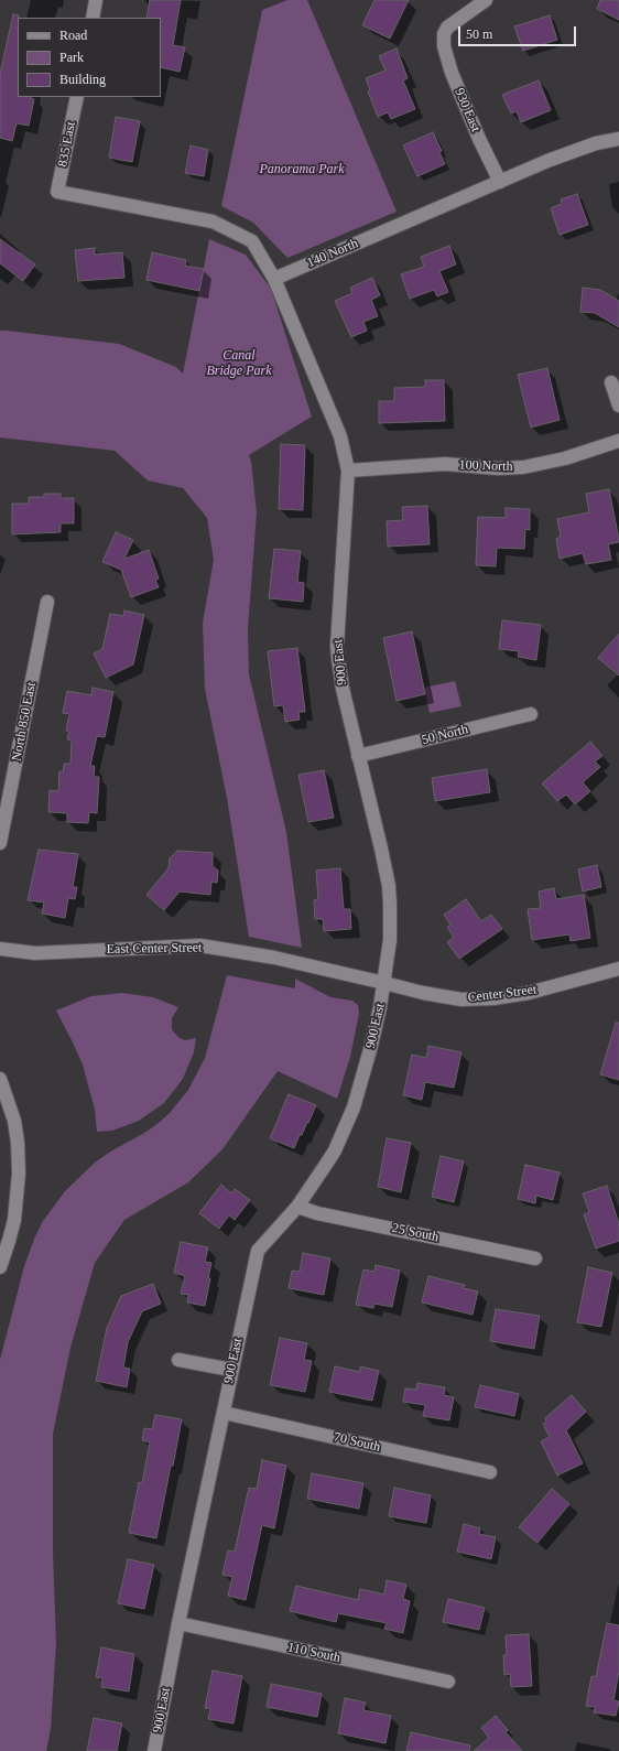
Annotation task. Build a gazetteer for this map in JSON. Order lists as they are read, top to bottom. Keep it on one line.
{"streets":{"street":["930 East","835 East","140 North","100 North","900 East","North 850 East","50 North","East Center Street","Center Street","25 South","70 South","110 South"]},"crossings":[["930 East","140 North"],["835 East","140 North"],["835 East","900 East"],["140 North","900 East"],["100 North","900 East"],["900 East","50 North"],["900 East","East Center Street"],["900 East","Center Street"],["900 East","25 South"],["900 East","70 South"],["900 East","110 South"],["East Center Street","Center Street"]],"parks":["Panorama Park","Canal Bridge Park"],"legend":["Road","Park","Building"],"scale_bar":"50 m"}
